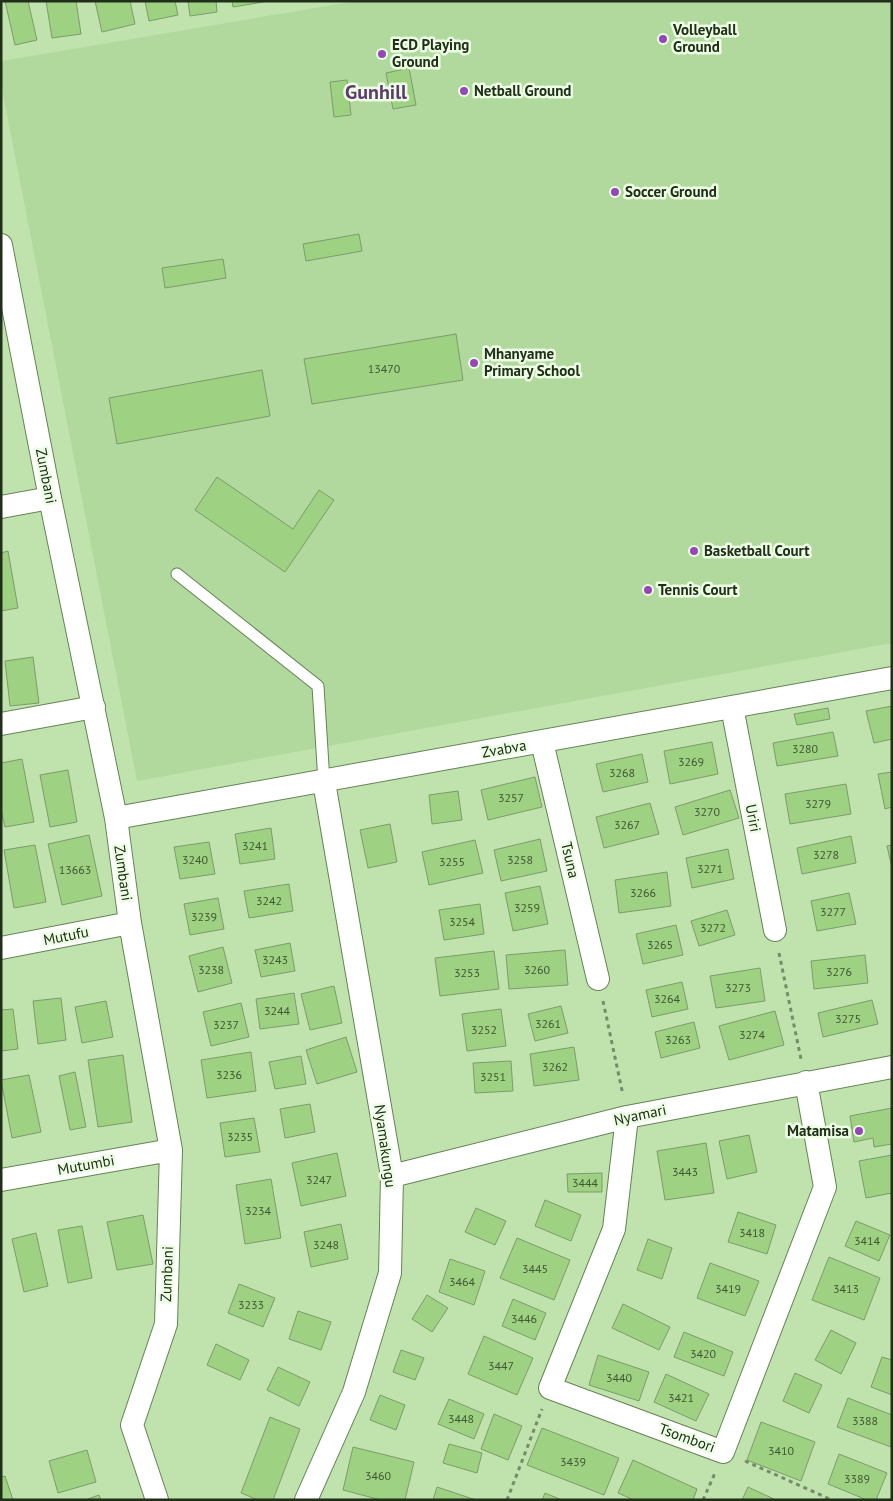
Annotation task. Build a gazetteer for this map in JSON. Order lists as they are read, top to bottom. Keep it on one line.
{"streets":{"street":["Zumbani","Zvabva","Uriri","Tsuna","Mutufu","Nyamari","Nyamakungu","Mutumbi","Tsombori"]},"crossings":[["Zumbani","Zvabva"],["Zumbani","Mutufu"],["Zumbani","Mutumbi"],["Zvabva","Uriri"],["Zvabva","Tsuna"],["Zvabva","Nyamakungu"],["Nyamari","Nyamakungu"],["Nyamari","Tsombori"]],"districts":["Gunhill"],"places":["Volleyball Ground","ECD Playing Ground","Netball Ground","Soccer Ground","Mhanyame Primary School","Basketball Court","Tennis Court","Matamisa"],"house_numbers":["13470","3280","3269","3268","3257","3279","3270","3267","3241","3278","3240","3258","3255","3271","13663","3266","3242","3259","3277","3239","3254","3272","3265","3243","3238","3260","3276","3253","3273","3264","3244","3275","3261","3237","3252","3274","3263","3262","3236","3251","3235","3443","3247","3444","3234","3418","3414","3248","3445","3464","3419","3413","3233","3446","3420","3447","3440","3421","3448","3388","3410","3439","3460","3389"]}
